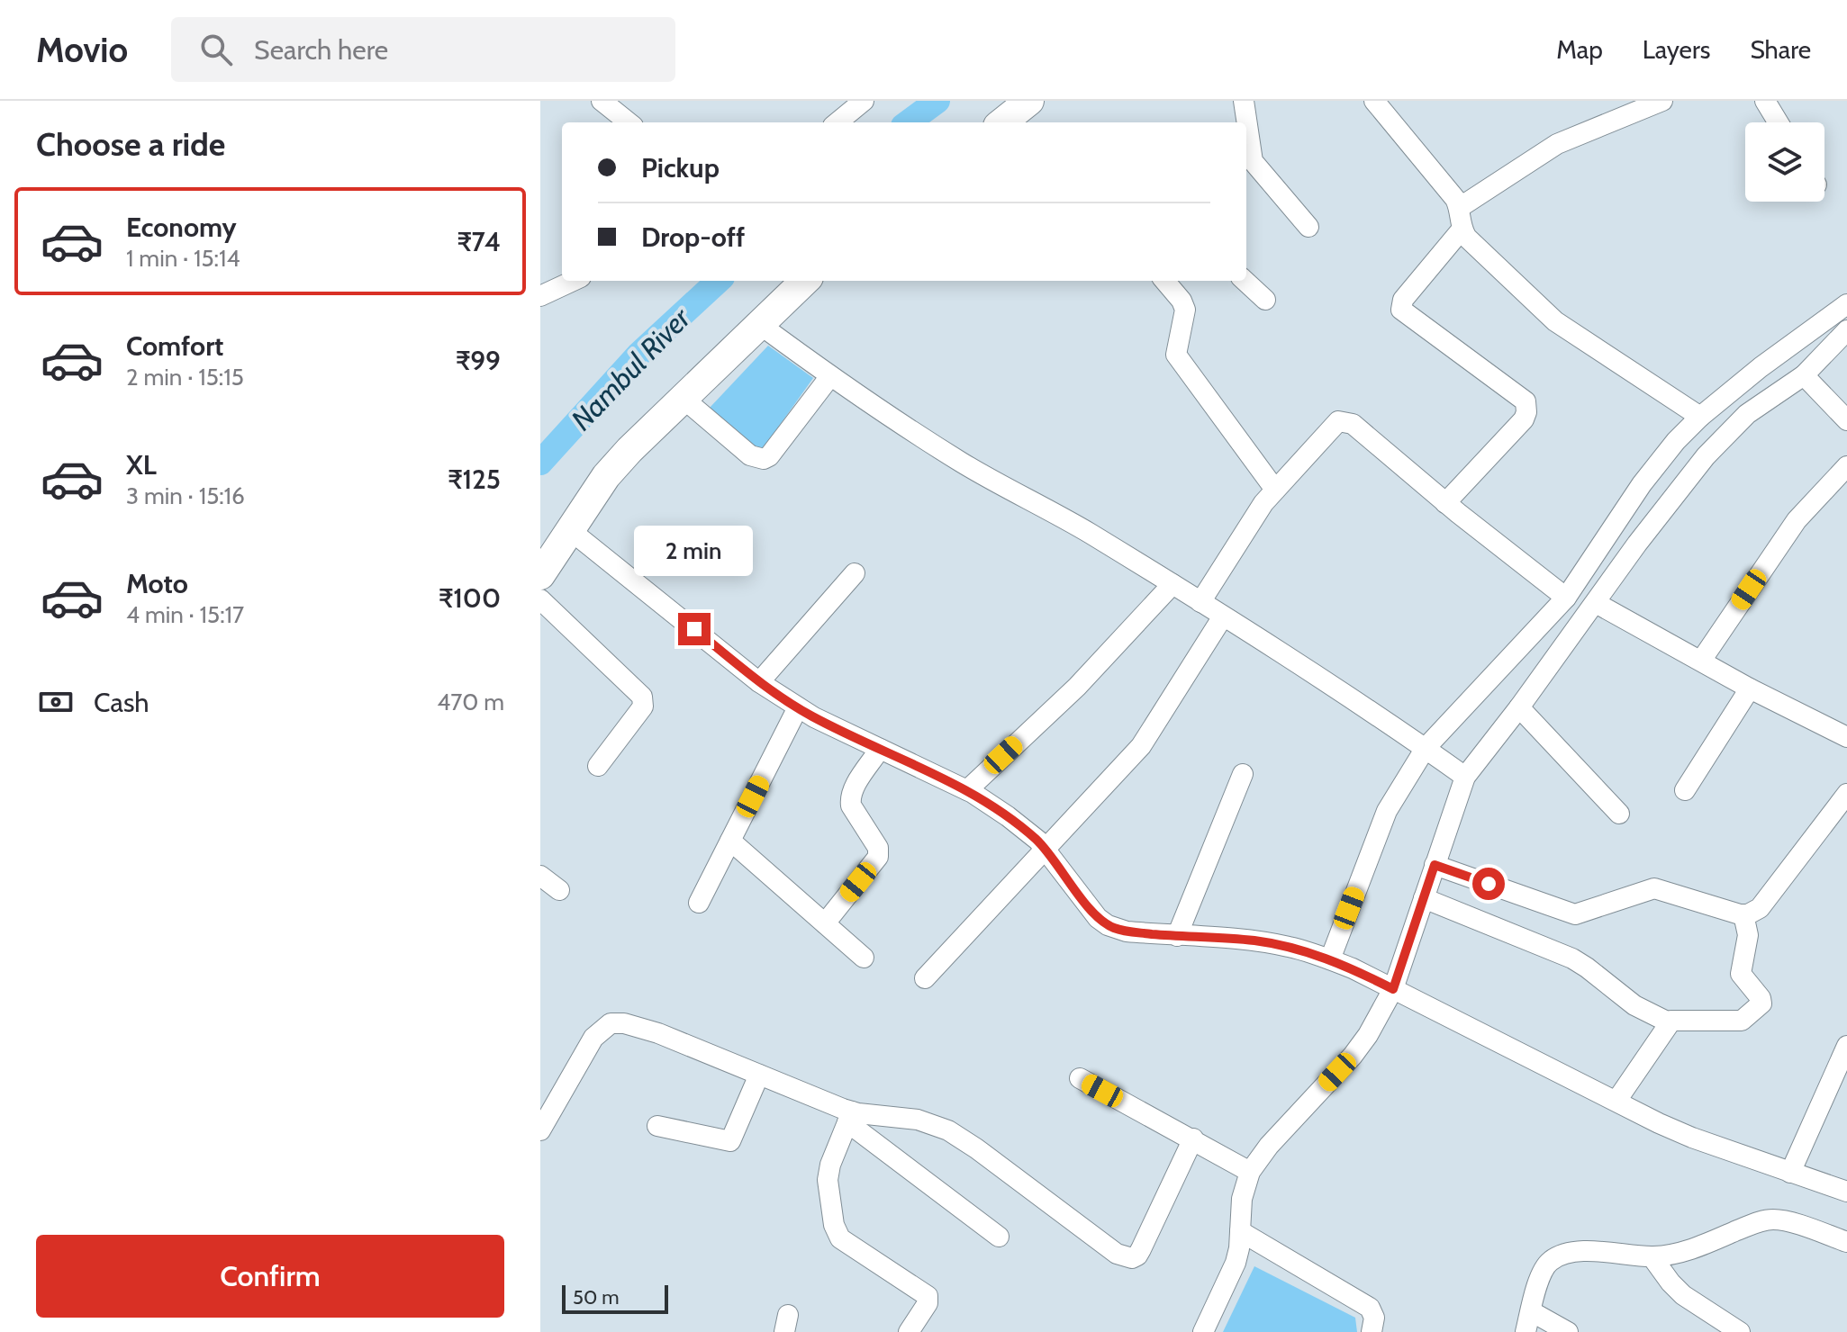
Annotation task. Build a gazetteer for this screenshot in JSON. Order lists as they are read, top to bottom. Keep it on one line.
{"water":["Nambul River"],"scale_bar":"50 m","page":{"header":"Movio","search":"Search here","nav":["Map","Layers","Share"],"heading":"Choose a ride","banner":["Pickup","Drop-off"],"list":[{"name":"Economy","note":"1 min · 15:14","value":"₹74"},{"name":"Comfort","note":"2 min · 15:15","value":"₹99"},{"name":"XL","note":"3 min · 15:16","value":"₹125"},{"name":"Moto","note":"4 min · 15:17","value":"₹100"}],"bubble":"2 min","pay":["Cash","470 m"],"buttons":"Confirm","scale":"50 m"}}
